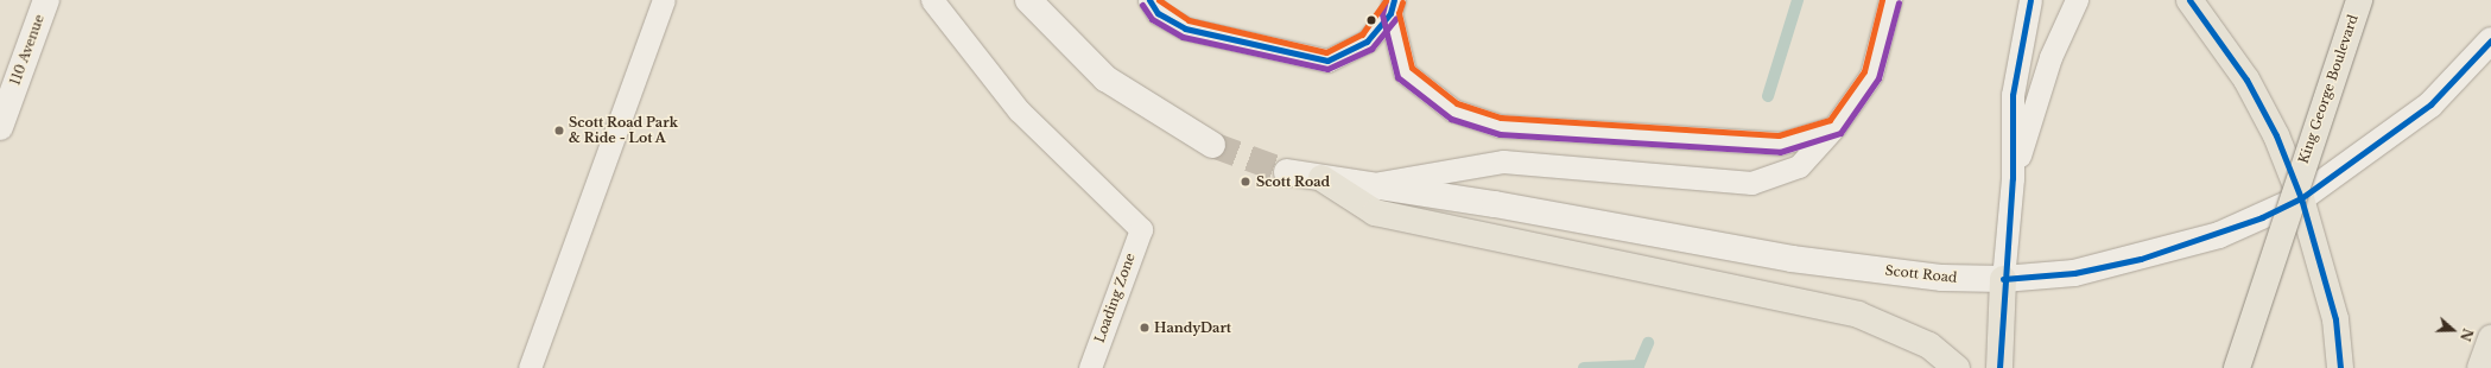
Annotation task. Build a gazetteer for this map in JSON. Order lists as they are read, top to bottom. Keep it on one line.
{"streets":{"main road":["110 Avenue","King George Boulevard","Scott Road"],"lane":["Loading Zone"]},"places":["Scott Road Park & Ride - Lot A","Scott Road","HandyDart"],"north":"right"}
